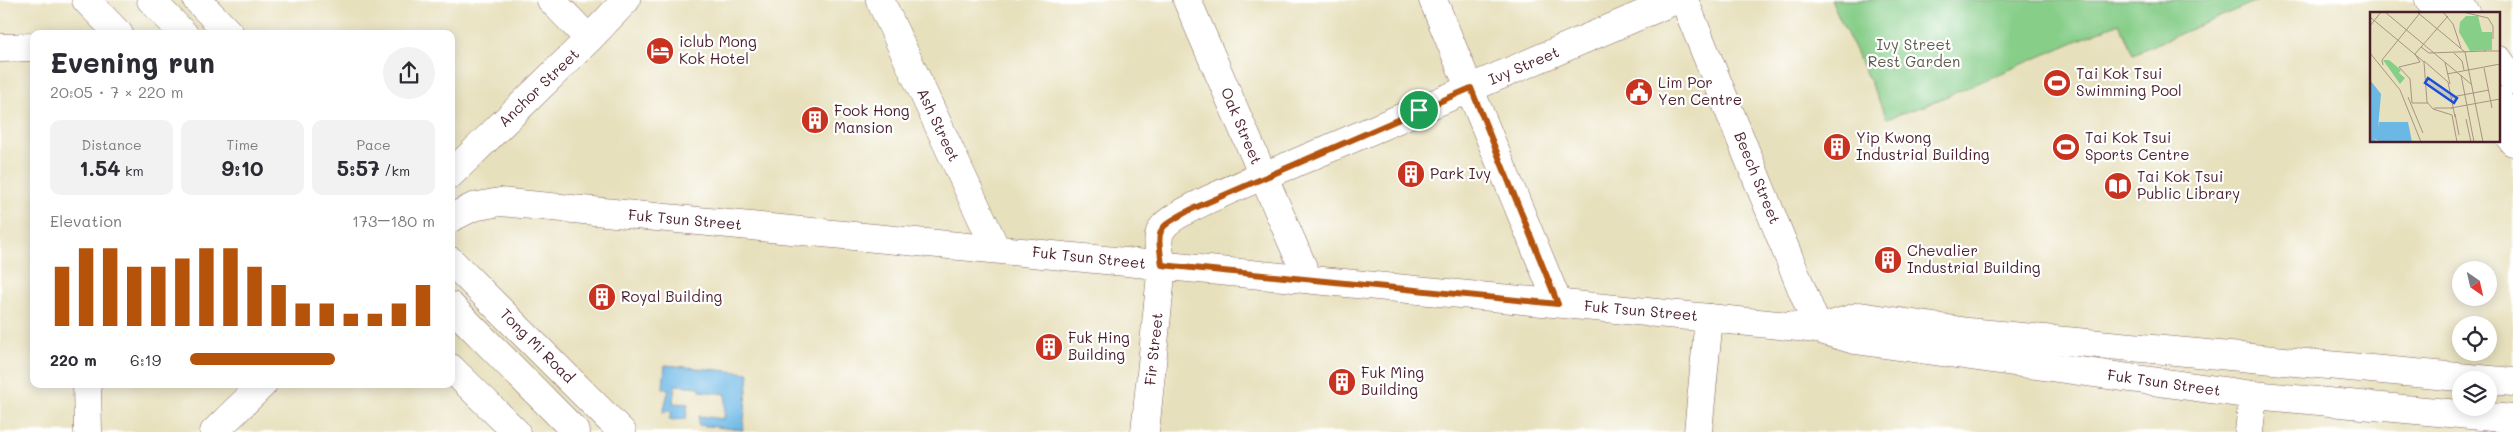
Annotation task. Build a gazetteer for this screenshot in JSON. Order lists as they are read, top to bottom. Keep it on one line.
{"streets":{"main road":["Ivy Street","Anchor Street","Ash Street","Oak Street","Beech Street","Fuk Tsun Street","Tong Mi Road","Fir Street"]},"crossings":[["Ivy Street","Oak Street"],["Ivy Street","Fuk Tsun Street"],["Ivy Street","Fir Street"],["Ash Street","Fuk Tsun Street"],["Oak Street","Fuk Tsun Street"],["Beech Street","Fuk Tsun Street"],["Fuk Tsun Street","Fir Street"]],"parks":["Ivy Street Rest Garden"],"places":{"hotel":["iclub Mong Kok Hotel"],"sports":["Tai Kok Tsui Swimming Pool","Tai Kok Tsui Sports Centre"],"public building":["Lim Por Yen Centre"],"building":["Fook Hong Mansion","Yip Kwong Industrial Building","Park Ivy","Chevalier Industrial Building","Royal Building","Fuk Hing Building","Fuk Ming Building"],"library":["Tai Kok Tsui Public Library"]},"north":"bottom right","page":{"heading":["Evening run","20:05 · 7 × 220 m"],"stats":[["Distance","1.54 km"],["Time","9:10"],["Pace","5:57 /km"]],"chart":["Elevation","173–180 m"],"list":[{"name":"220 m","note":"6:19"}]}}
